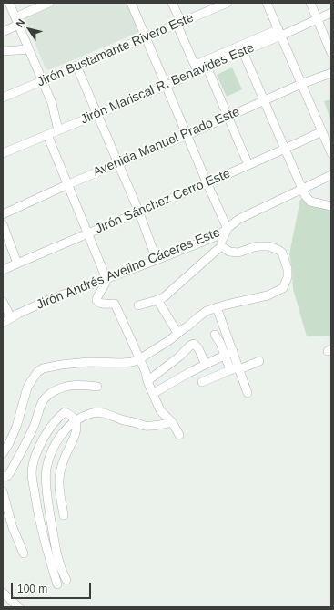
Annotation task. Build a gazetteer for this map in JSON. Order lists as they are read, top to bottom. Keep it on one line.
{"streets":{"street":["Jirón Bustamante Rivero Este","Jirón Mariscal R. Benavides Este","Avenida Manuel Prado Este","Jirón Sánchez Cerro Este","Jirón Andrés Avelino Cáceres Este"]},"scale_bar":"100 m","north":"top left"}
